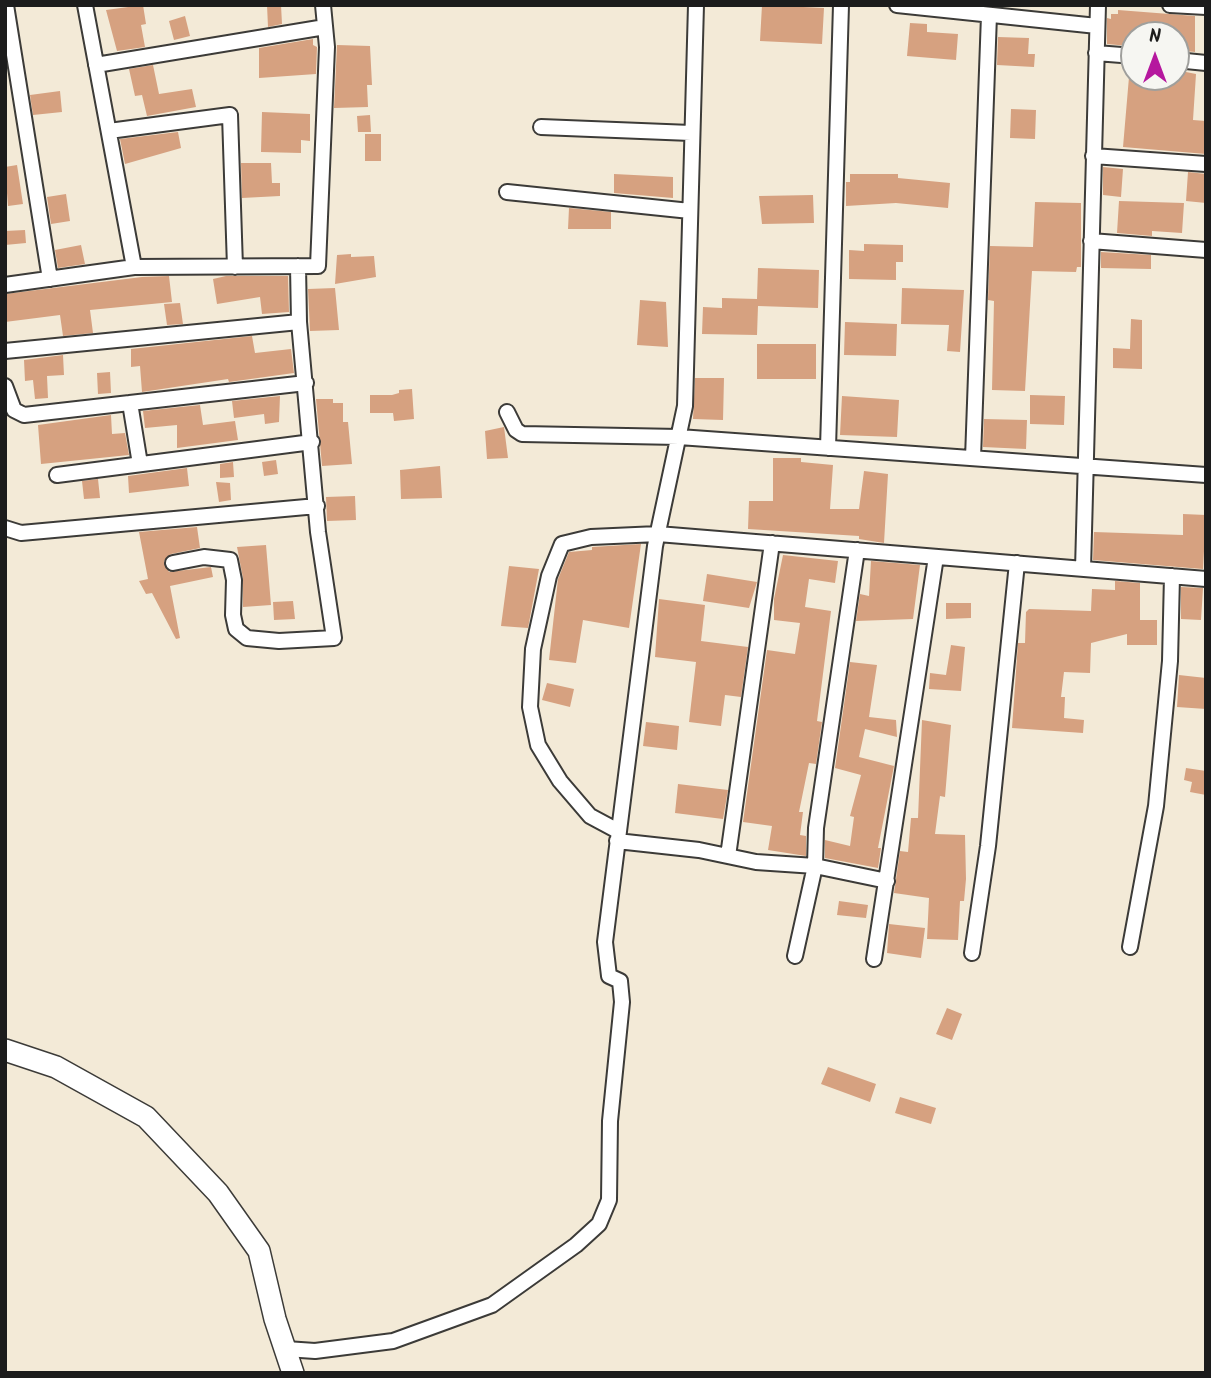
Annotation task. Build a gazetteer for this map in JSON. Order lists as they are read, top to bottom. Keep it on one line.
{"north":"top"}
